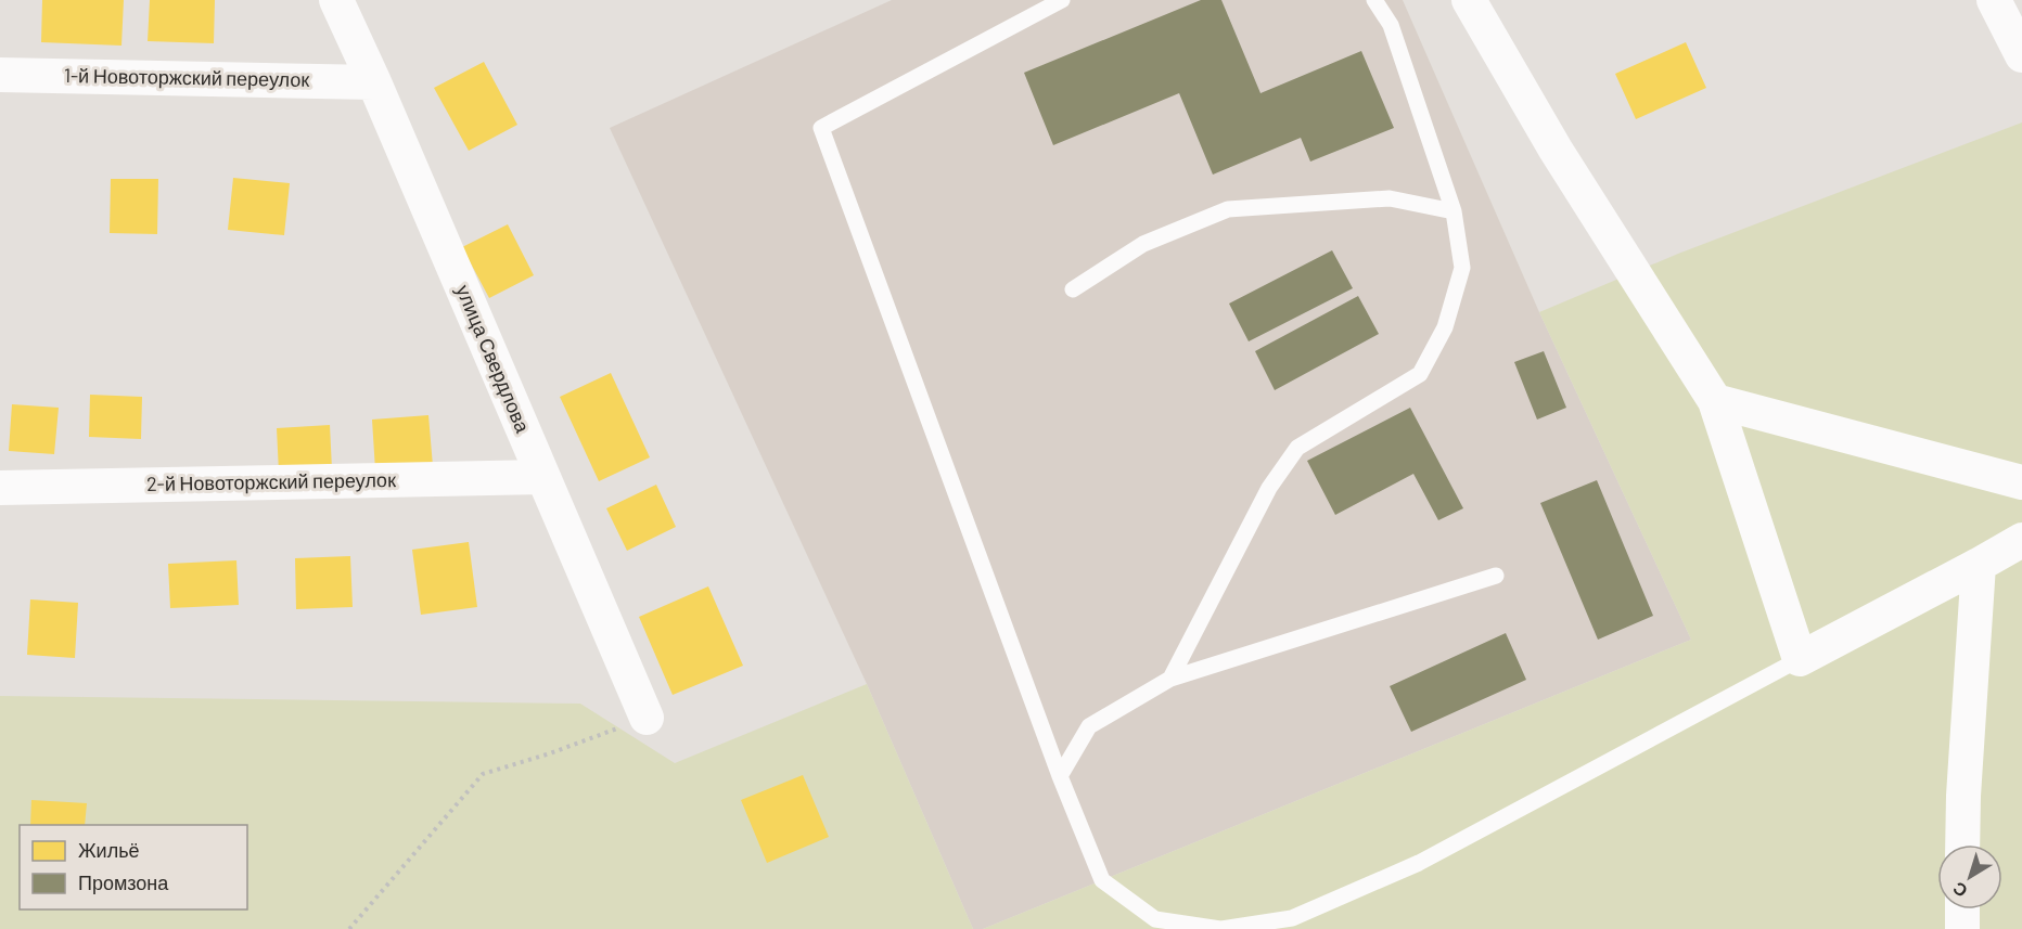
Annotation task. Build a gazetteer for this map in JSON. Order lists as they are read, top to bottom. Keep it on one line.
{"streets":{"street":["1-й Новоторжский переулок","улица Свердлова","2-й Новоторжский переулок"]},"crossings":[["1-й Новоторжский переулок","улица Свердлова"],["улица Свердлова","2-й Новоторжский переулок"]],"legend":["Жильё","Промзона"],"north":"bottom left"}
